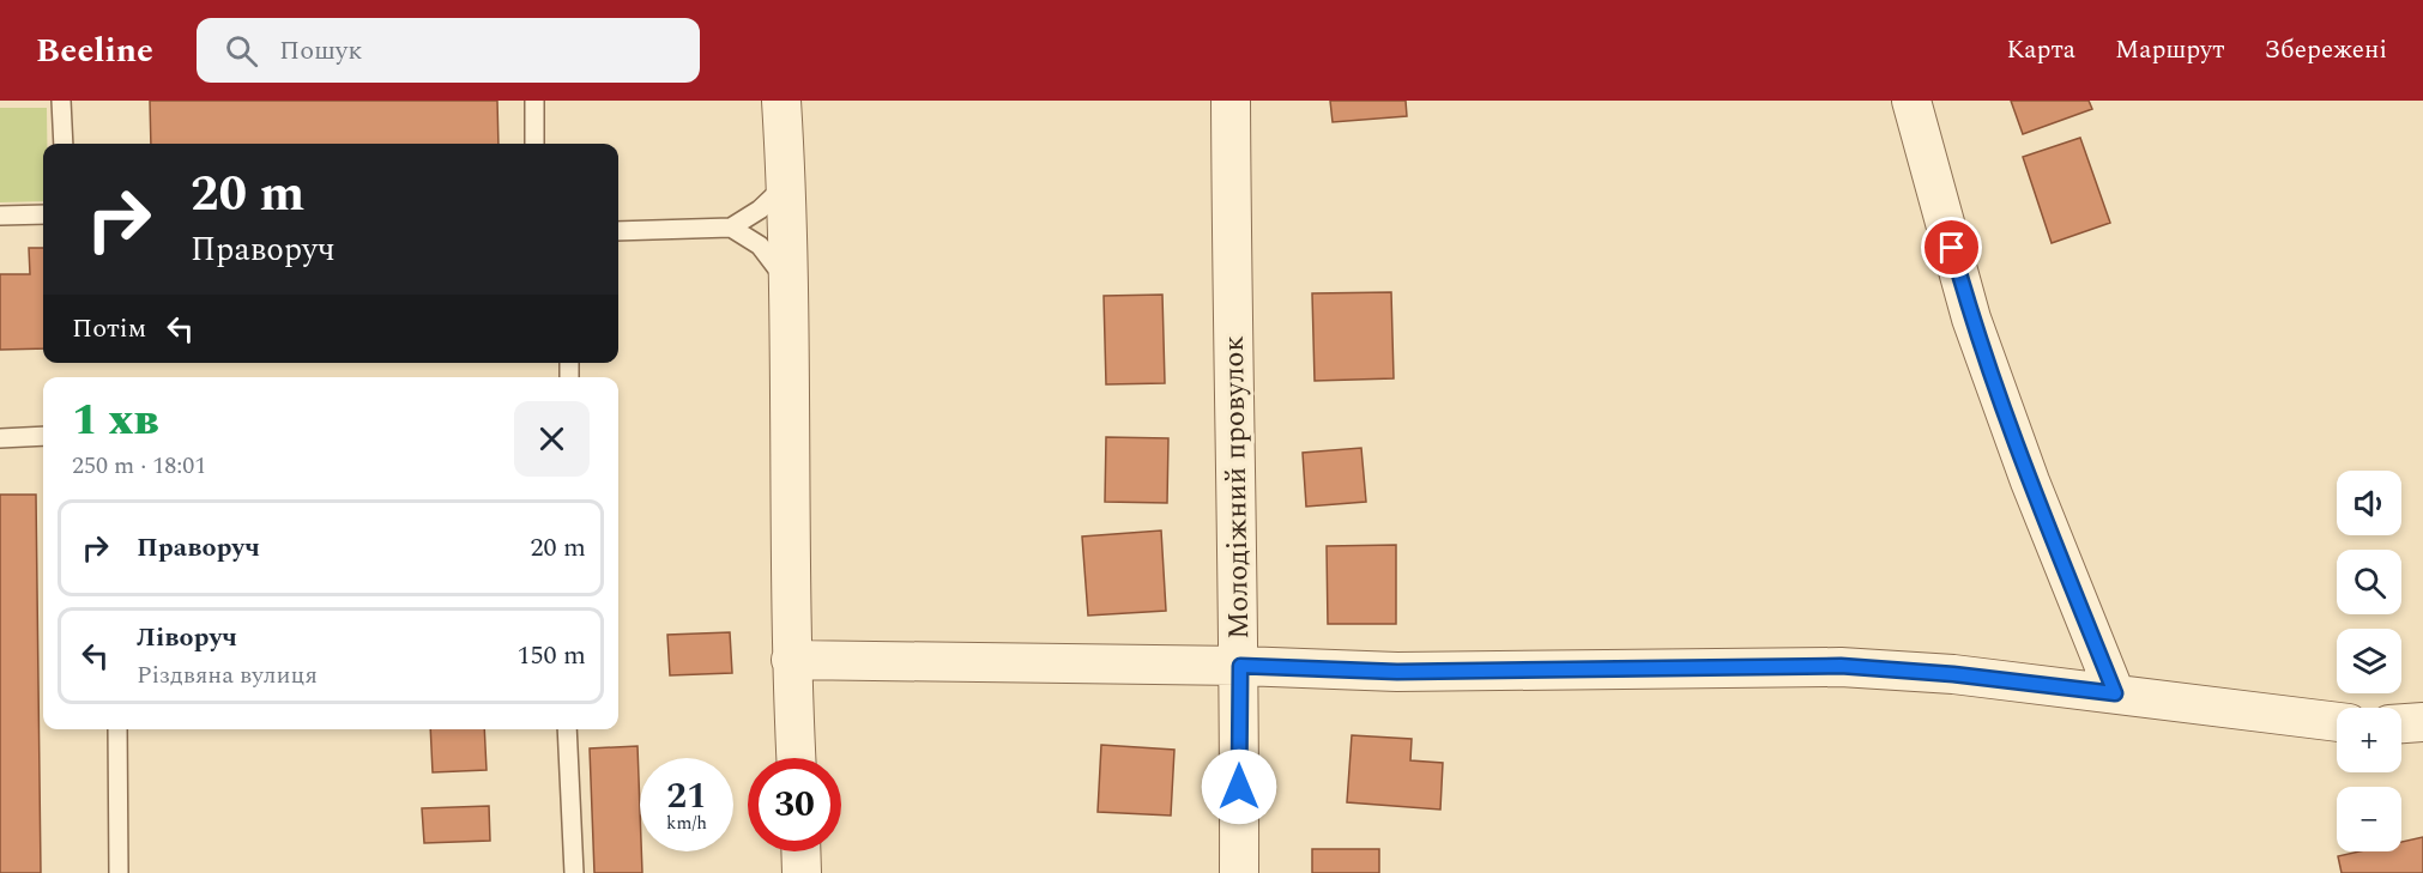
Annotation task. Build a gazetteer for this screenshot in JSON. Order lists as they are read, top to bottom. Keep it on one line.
{"streets":{"street":["Молодіжний провулок"]},"page":{"header":"Beeline","search":"Пошук","nav":["Карта","Маршрут","Збережені"],"turn":["20 m","Праворуч"],"then":"Потім","heading":["1 хв","250 m · 18:01"],"map_buttons":["+","−"],"list":[{"name":"Праворуч","value":"20 m"},{"name":"Ліворуч","note":"Різдвяна вулиця","value":"150 m"}],"speed":"21 km/h","limit":"30"}}
